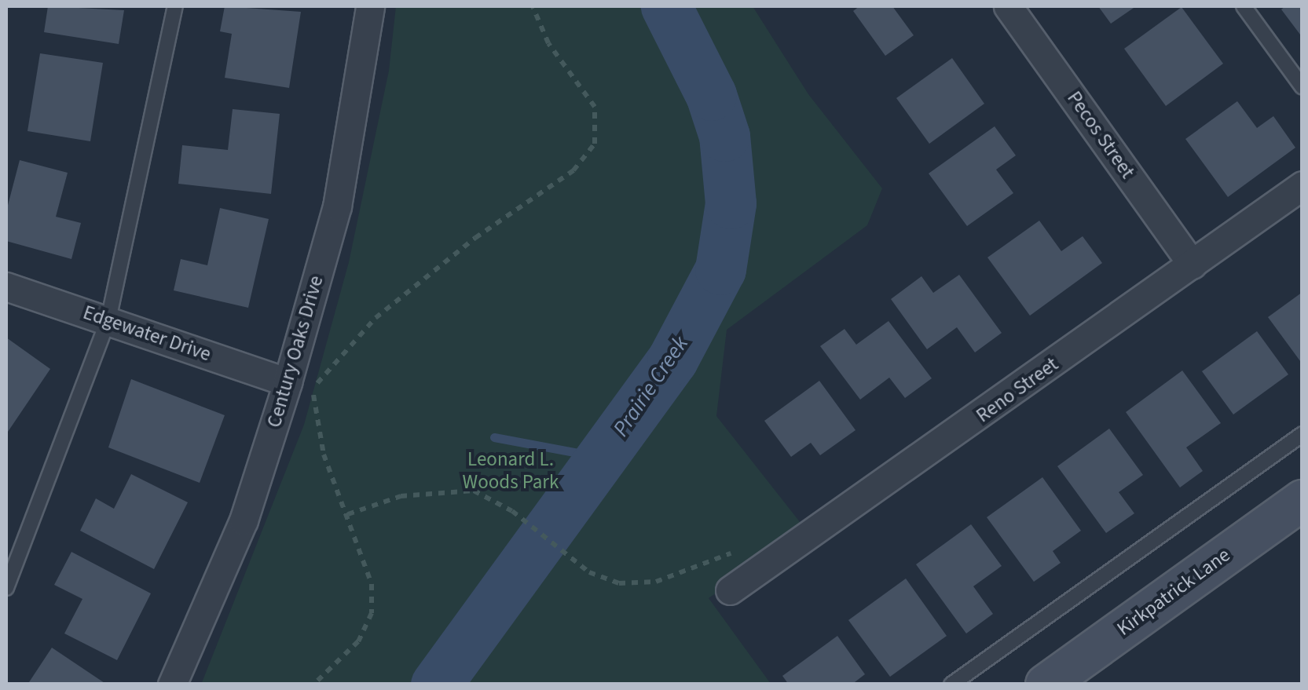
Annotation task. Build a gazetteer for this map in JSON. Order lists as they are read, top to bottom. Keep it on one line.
{"streets":{"street":["Pecos Street","Edgewater Drive","Century Oaks Drive","Reno Street","Kirkpatrick Lane"]},"crossings":[["Pecos Street","Reno Street"],["Edgewater Drive","Century Oaks Drive"]],"water":["Prairie Creek"],"parks":["Leonard L. Woods Park"]}
